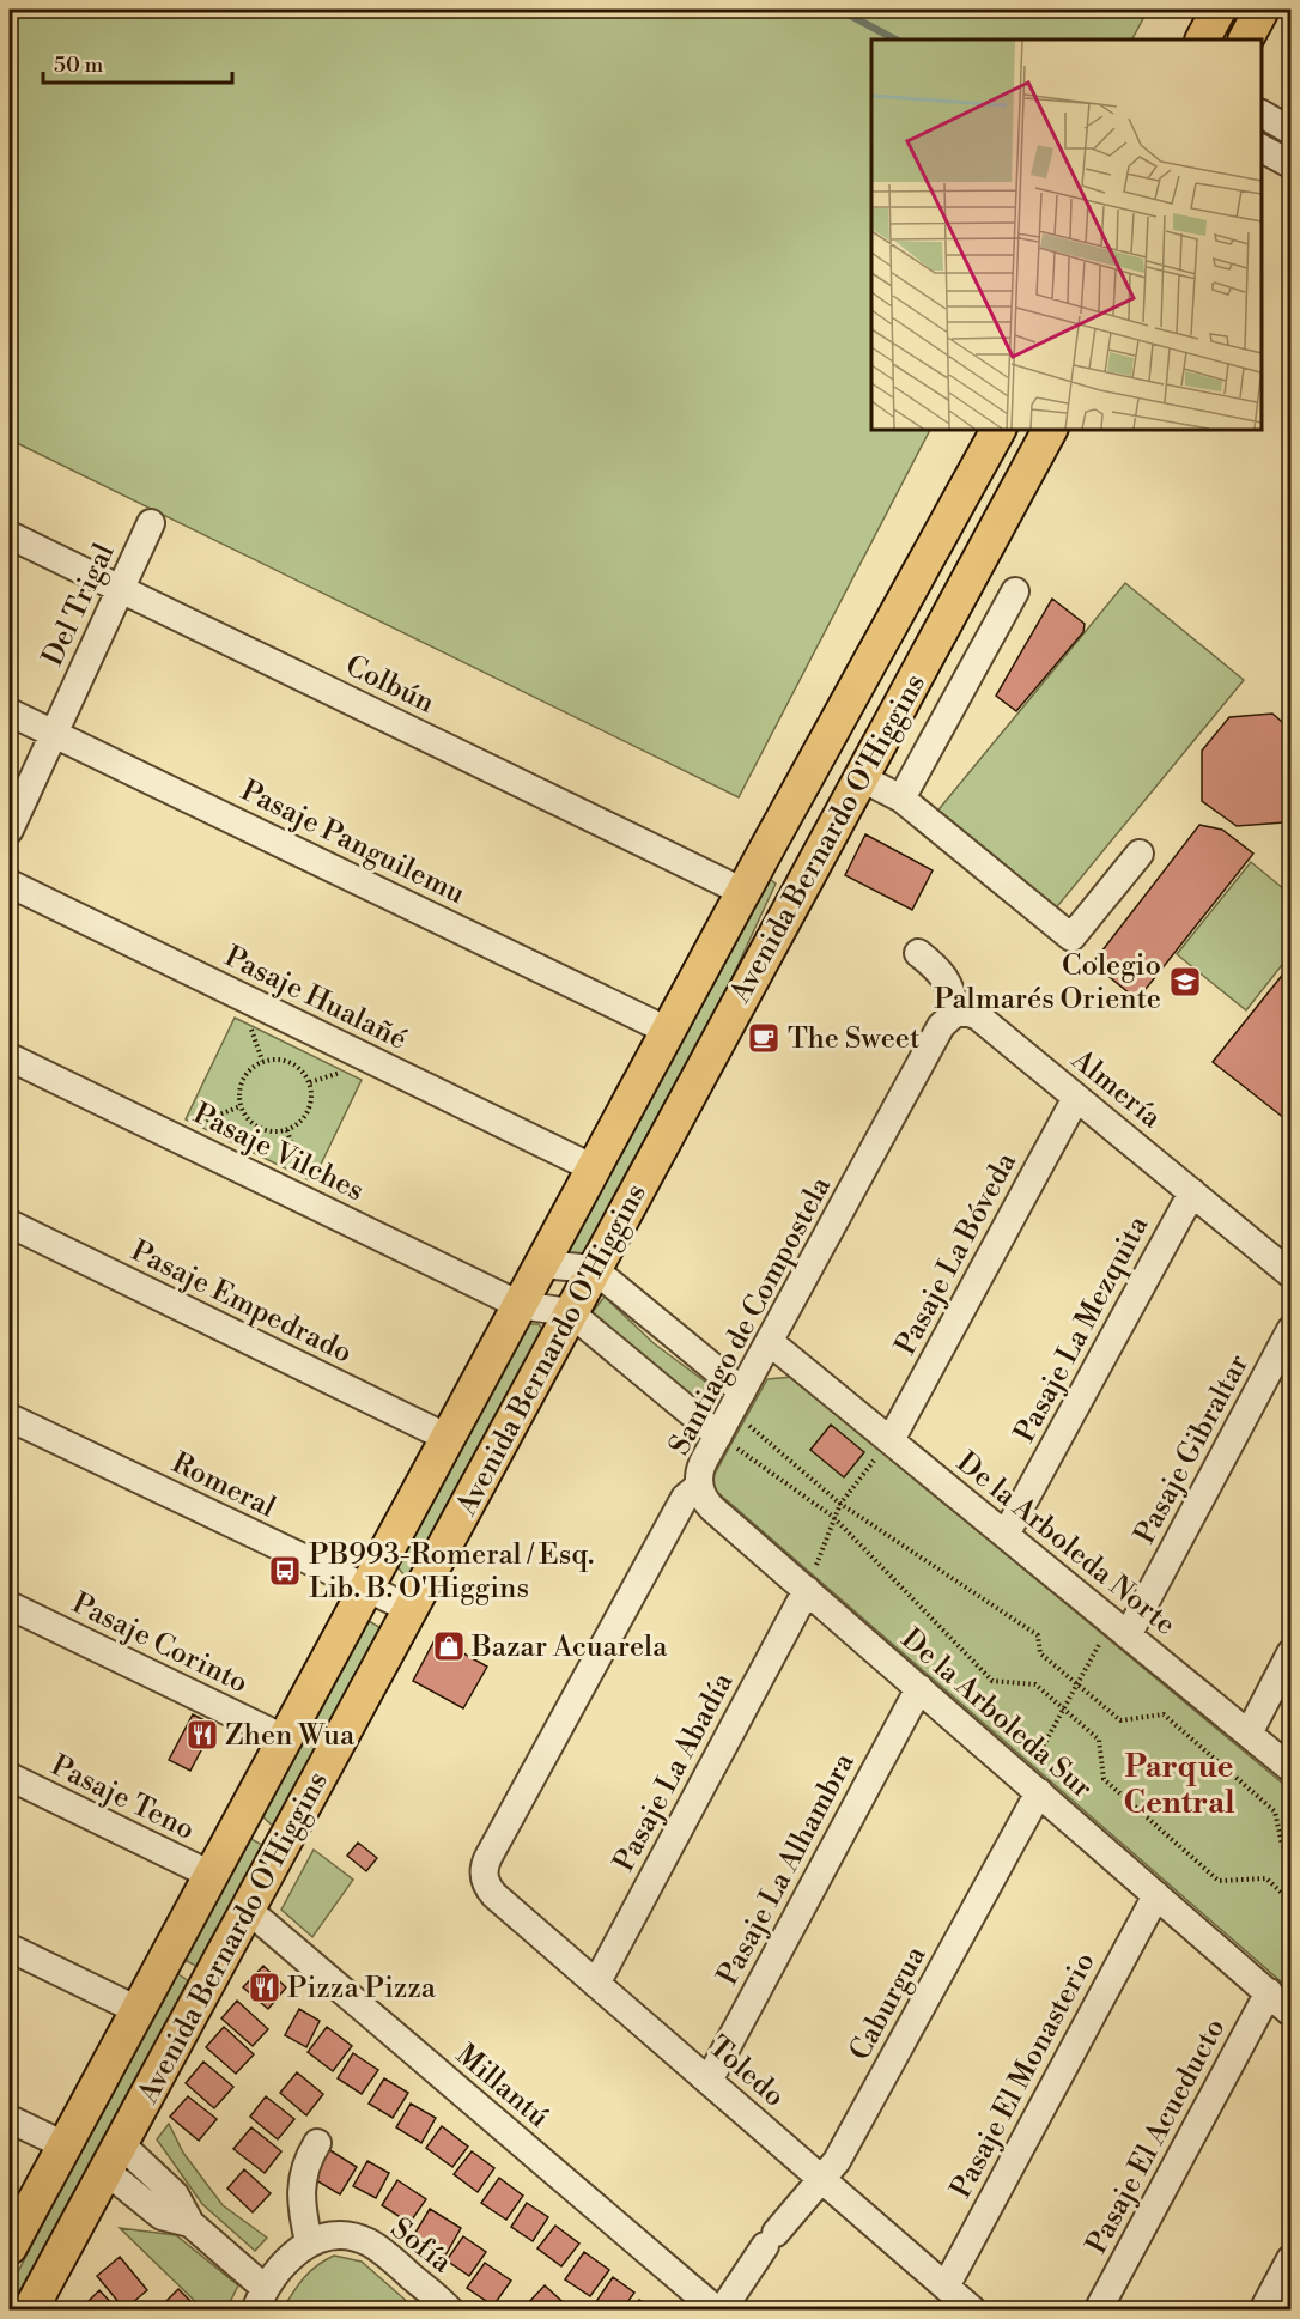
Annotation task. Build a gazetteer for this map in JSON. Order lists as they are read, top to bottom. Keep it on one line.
{"streets":{"main road":["Avenida Bernardo O'Higgins"],"street":["Del Trigal","Colbún","Pasaje Panguilemu","Pasaje Hualañé","Almería","Pasaje Vilches","Pasaje La Bóveda","Pasaje Empedrado","Santiago de Compostela","Pasaje La Mezquita","Pasaje Gibraltar","Romeral","De la Arboleda Norte","Pasaje Corinto","De la Arboleda Sur","Pasaje La Abadía","Pasaje Teno","Pasaje La Alhambra","Caburgua","Toledo","Pasaje El Monasterio","Millantú","Pasaje El Acueducto","Sofía"]},"crossings":[["Del Trigal","Colbún"],["Del Trigal","Pasaje Panguilemu"],["Colbún","Avenida Bernardo O'Higgins"],["Avenida Bernardo O'Higgins","Pasaje Panguilemu"],["Avenida Bernardo O'Higgins","Pasaje Hualañé"],["Avenida Bernardo O'Higgins","Pasaje Vilches"],["Avenida Bernardo O'Higgins","Pasaje Empedrado"],["Avenida Bernardo O'Higgins","Romeral"],["Avenida Bernardo O'Higgins","Pasaje Corinto"],["Avenida Bernardo O'Higgins","Pasaje Teno"],["Avenida Bernardo O'Higgins","Millantú"],["Almería","Pasaje La Bóveda"],["Almería","Santiago de Compostela"],["Almería","Pasaje La Mezquita"],["Pasaje La Bóveda","De la Arboleda Norte"],["Santiago de Compostela","De la Arboleda Norte"],["Santiago de Compostela","De la Arboleda Sur"],["Santiago de Compostela","Toledo"],["Pasaje La Mezquita","De la Arboleda Norte"],["Pasaje Gibraltar","De la Arboleda Norte"],["De la Arboleda Sur","Pasaje La Abadía"],["De la Arboleda Sur","Pasaje La Alhambra"],["De la Arboleda Sur","Caburgua"],["De la Arboleda Sur","Pasaje El Monasterio"],["De la Arboleda Sur","Pasaje El Acueducto"],["Pasaje La Abadía","Toledo"],["Pasaje La Alhambra","Toledo"],["Caburgua","Toledo"],["Caburgua","Millantú"],["Toledo","Pasaje El Monasterio"]],"districts":["Parque Central"],"places":{"school or university":["Colegio Palmarés Oriente"],"cafe":["The Sweet"],"bus stop":["PB993-Romeral / Esq. Lib. B. O'Higgins"],"shop":["Bazar Acuarela"],"restaurant":["Zhen Wua","Pizza Pizza"]},"scale_bar":"50 m"}
